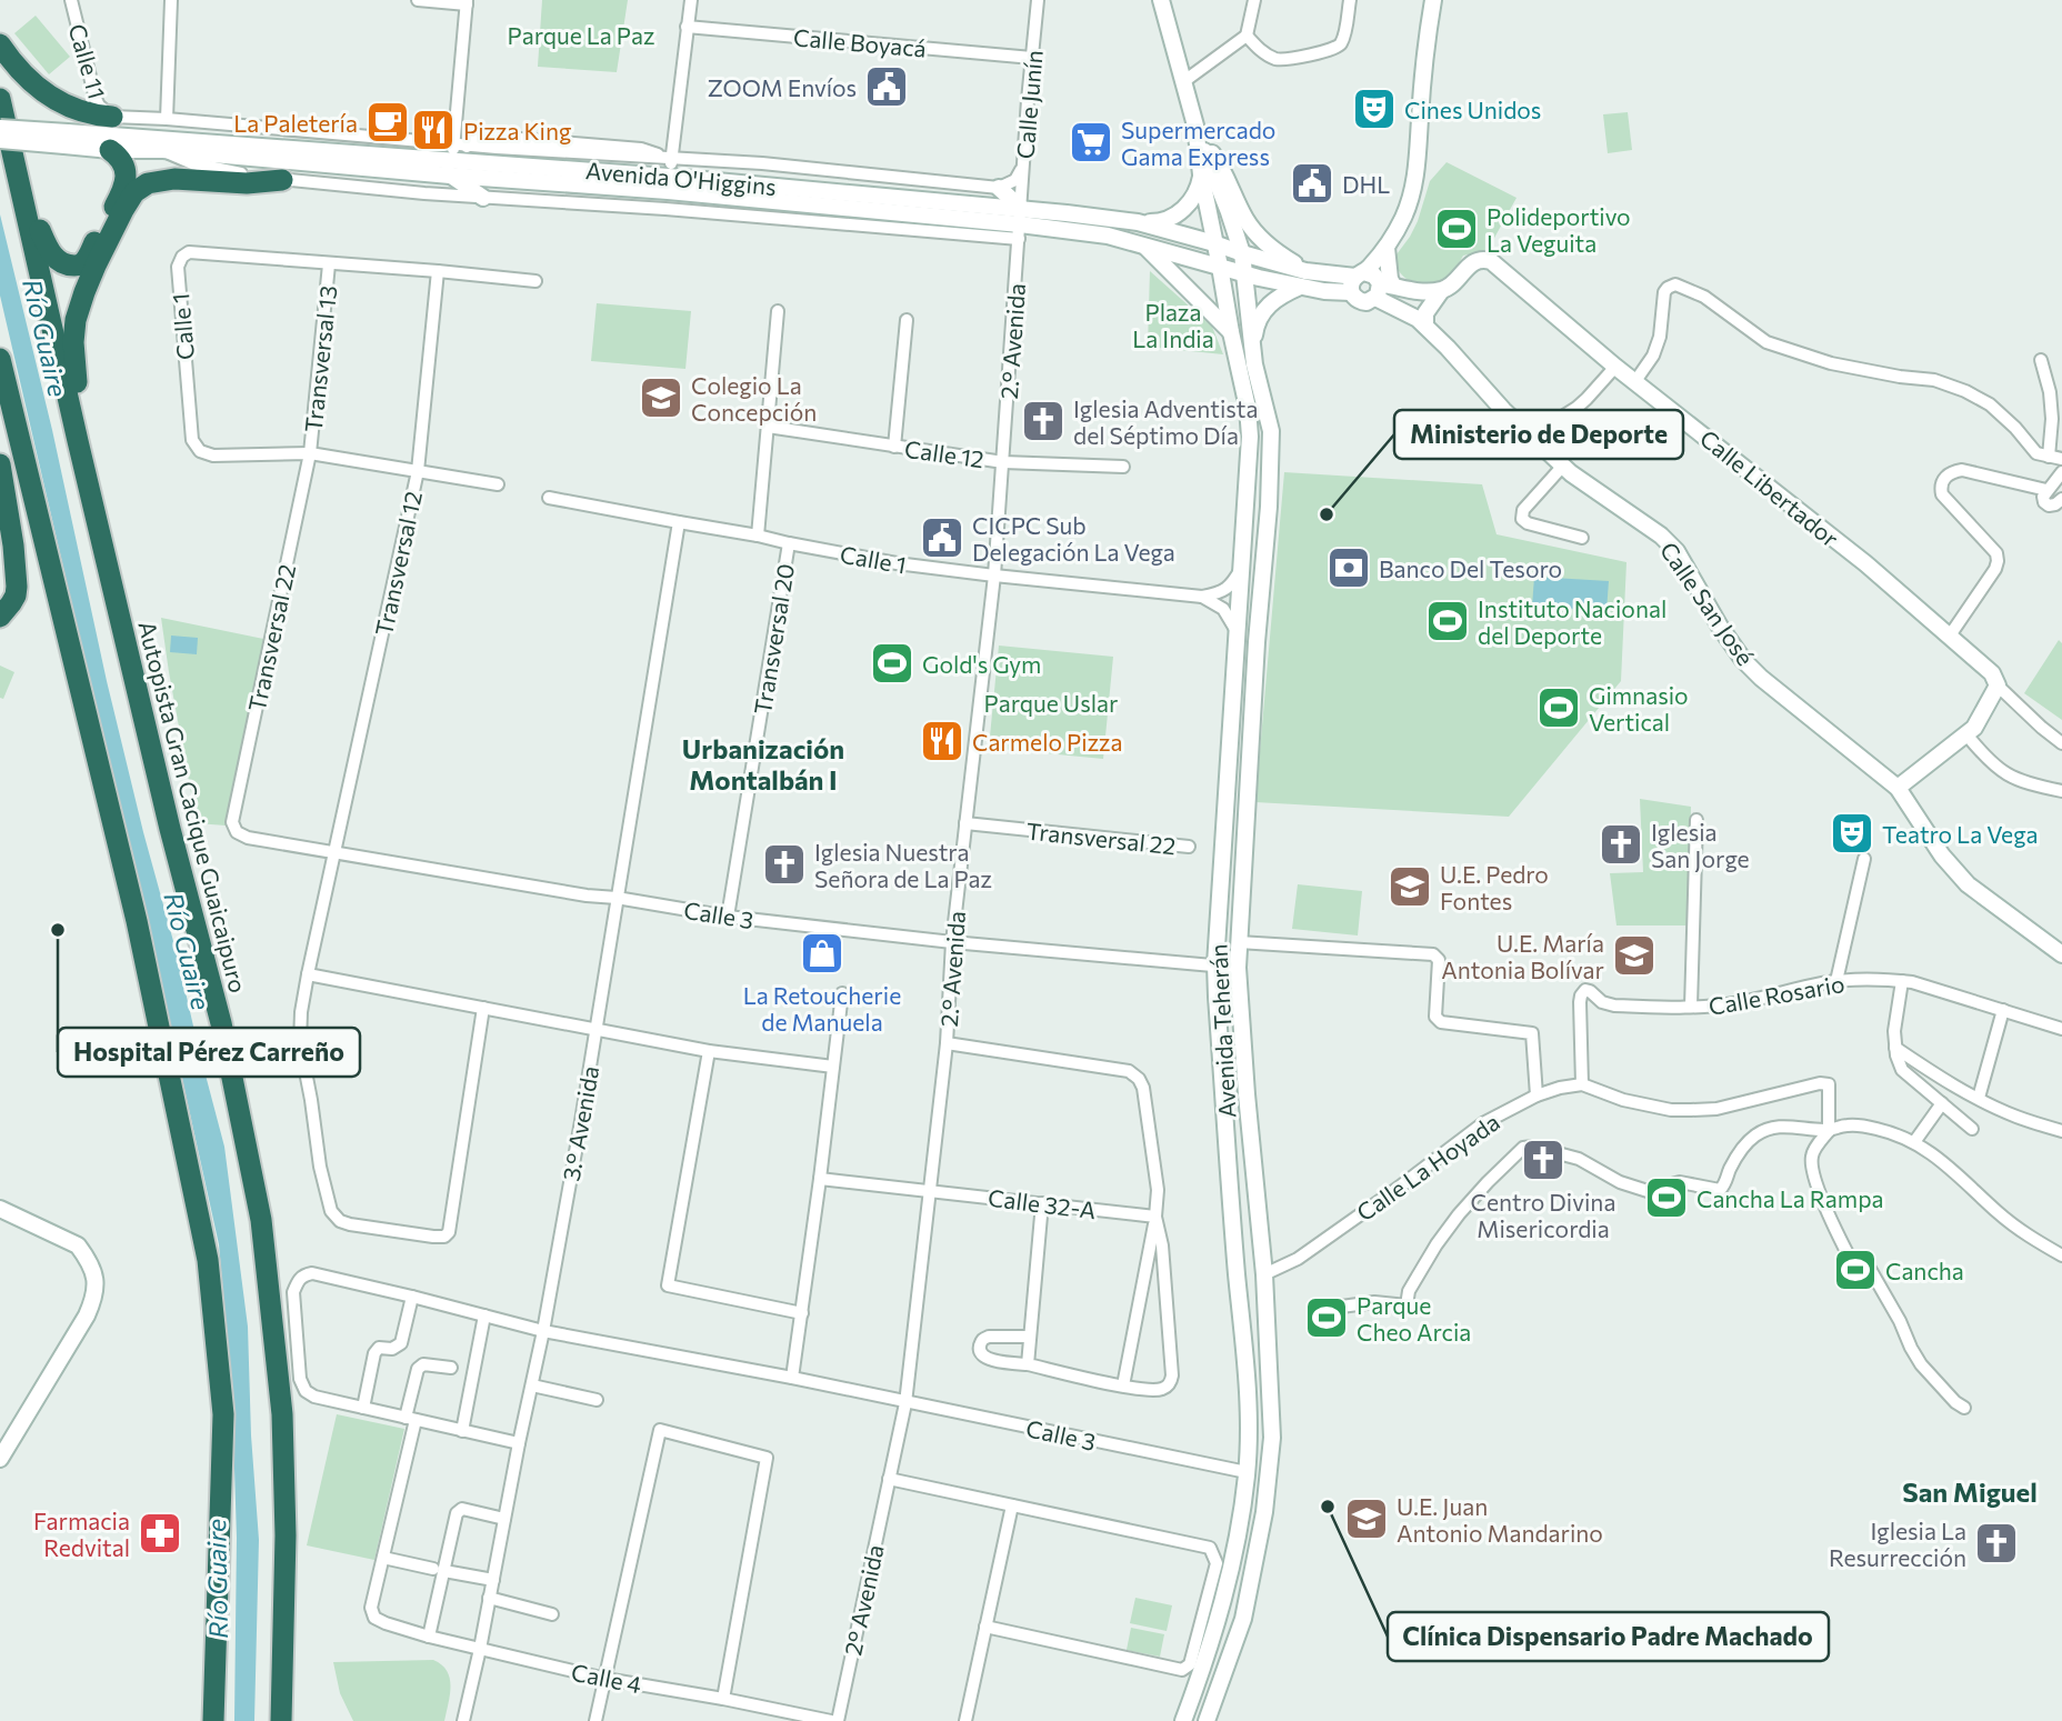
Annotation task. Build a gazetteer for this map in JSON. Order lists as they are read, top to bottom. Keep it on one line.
{"streets":{"highway":["Autopista Gran Cacique Guaicaipuro"],"main road":["Avenida O'Higgins","Calle Libertador","Calle San José","Avenida Teherán"],"street":["Calle Boyacá","Calle 11","Calle Junín","Calle 1","2.° Avenida","Transversal 13","Calle 12","Transversal 12","Transversal 22","Transversal 20","Calle 3","Calle Rosario","3.° Avenida","Calle La Hoyada","Calle 32-A","2° Avenida","Calle 4"]},"crossings":[["Calle Boyacá","Calle Junín"],["Calle Junín","Avenida O'Higgins"],["Calle Junín","2.° Avenida"],["Avenida O'Higgins","2.° Avenida"],["Avenida O'Higgins","Calle San José"],["Avenida O'Higgins","Avenida Teherán"],["Calle 1","2.° Avenida"],["Calle 1","Transversal 13"],["Calle 1","Transversal 12"],["Calle 1","Transversal 22"],["Calle 1","Transversal 20"],["Calle 1","3.° Avenida"],["2.° Avenida","Calle 12"],["2.° Avenida","Transversal 22"],["2.° Avenida","Calle 3"],["2.° Avenida","Calle 32-A"],["2.° Avenida","2° Avenida"],["Transversal 13","Transversal 22"],["Transversal 12","Calle 3"],["Transversal 22","Calle 3"],["Transversal 20","Calle 3"],["Calle 3","Avenida Teherán"],["Calle 3","3.° Avenida"],["Calle Rosario","Calle La Hoyada"],["Avenida Teherán","Calle La Hoyada"],["3.° Avenida","Calle 4"]],"districts":["Urbanización Montalbán I","San Miguel"],"water":["Río Guaire"],"parks":["Parque La Paz","Plaza La India","Parque Uslar"],"places":{"public building":["ZOOM Envíos","DHL","CICPC Sub Delegación La Vega"],"theatre":["Cines Unidos","Teatro La Vega"],"cafe":["La Paletería"],"restaurant":["Pizza King","Carmelo Pizza"],"supermarket":["Supermercado Gama Express"],"sports":["Polideportivo La Veguita","Instituto Nacional del Deporte","Gold's Gym","Gimnasio Vertical","Cancha La Rampa","Cancha","Parque Cheo Arcia"],"school or university":["Colegio La Concepción","U.E. Pedro Fontes","U.E. María Antonia Bolívar","U.E. Juan Antonio Mandarino"],"church":["Iglesia Adventista del Séptimo Día","Iglesia San Jorge","Iglesia Nuestra Señora de La Paz","Centro Divina Misericordia","Iglesia La Resurrección"],"other":["Ministerio de Deporte","Hospital Pérez Carreño","Clínica Dispensario Padre Machado"],"bank":["Banco Del Tesoro"],"shop":["La Retoucherie de Manuela"],"pharmacy":["Farmacia Redvital"]}}
